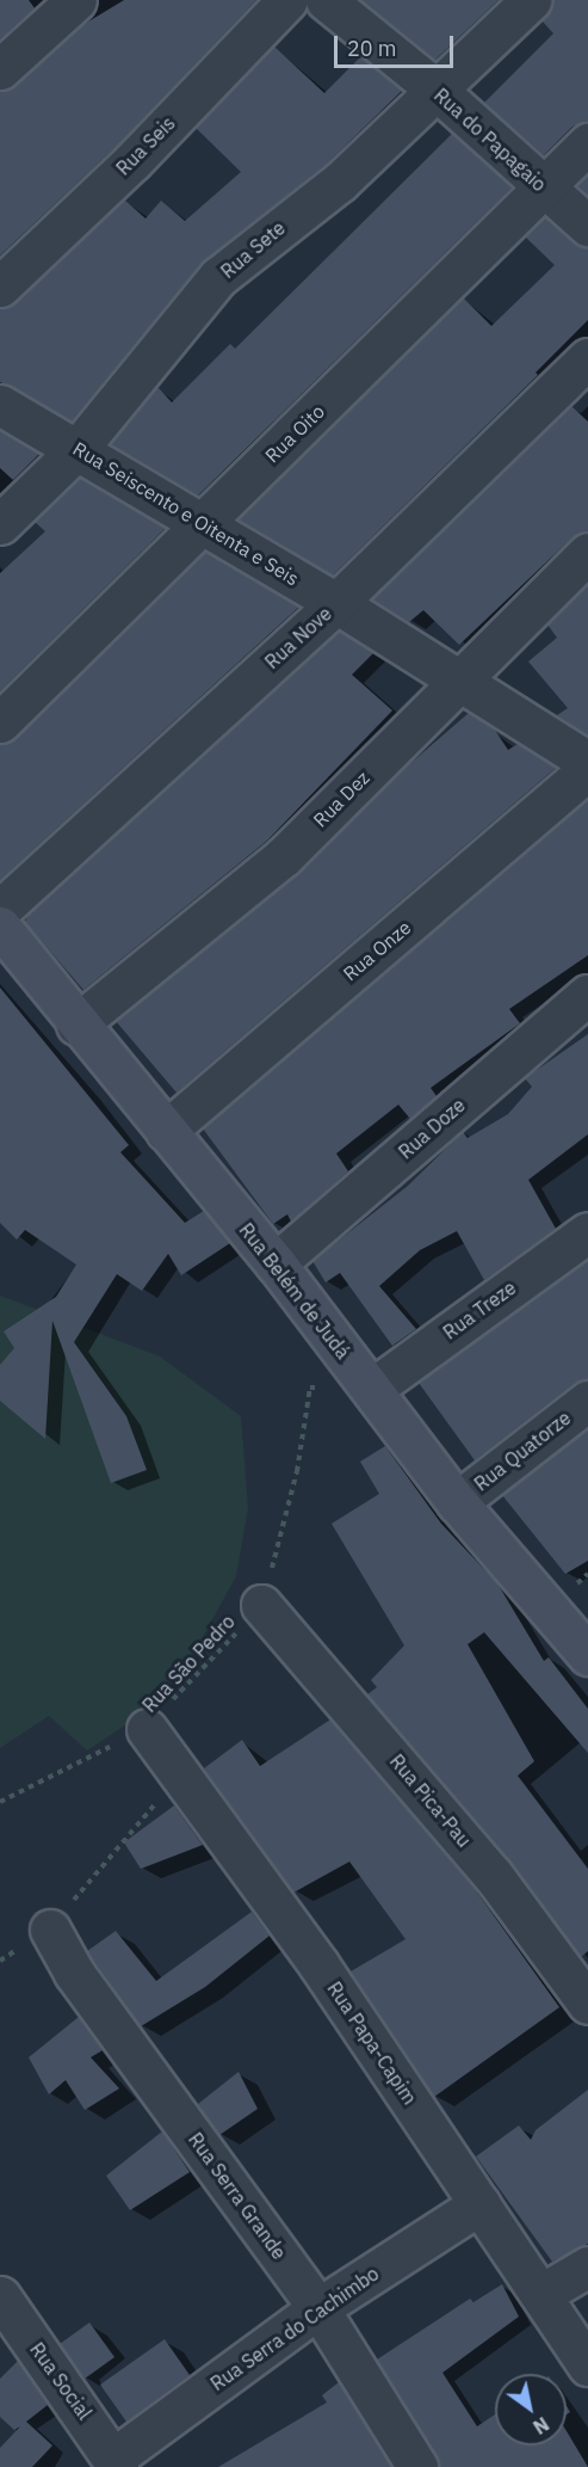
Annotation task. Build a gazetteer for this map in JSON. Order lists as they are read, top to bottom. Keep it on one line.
{"streets":{"street":["Rua do Papagaio","Rua Seis","Rua Sete","Rua Oito","Rua Seiscento e Oitenta e Seis","Rua Nove","Rua Dez","Rua Onze","Rua Doze","Rua Belém de Judá","Rua Treze","Rua Quatorze","Rua Pica-Pau","Rua Papa-Capim","Rua Serra Grande","Rua Serra do Cachimbo","Rua Social"],"path":["Rua São Pedro"]},"crossings":[["Rua do Papagaio","Rua Sete"],["Rua do Papagaio","Rua Oito"],["Rua Sete","Rua Seiscento e Oitenta e Seis"],["Rua Oito","Rua Seiscento e Oitenta e Seis"],["Rua Seiscento e Oitenta e Seis","Rua Nove"],["Rua Seiscento e Oitenta e Seis","Rua Dez"],["Rua Dez","Rua Belém de Judá"],["Rua Onze","Rua Belém de Judá"],["Rua Doze","Rua Belém de Judá"],["Rua Belém de Judá","Rua Treze"],["Rua Belém de Judá","Rua Quatorze"],["Rua Belém de Judá","Rua São Pedro"],["Rua Treze","Rua São Pedro"],["Rua São Pedro","Rua Pica-Pau"],["Rua São Pedro","Rua Papa-Capim"],["Rua Papa-Capim","Rua Serra do Cachimbo"],["Rua Serra Grande","Rua Serra do Cachimbo"],["Rua Serra do Cachimbo","Rua Social"]],"scale_bar":"20 m","north":"bottom right"}
